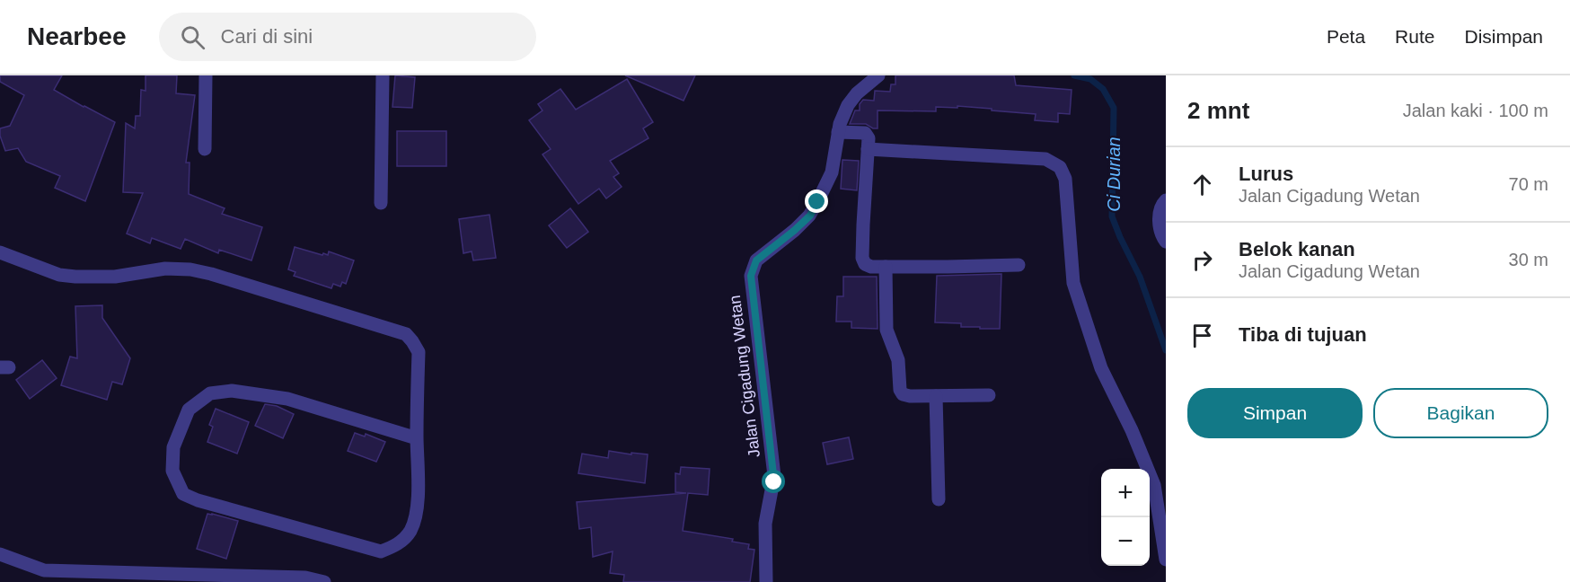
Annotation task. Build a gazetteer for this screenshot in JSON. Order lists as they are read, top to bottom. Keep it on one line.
{"streets":{"street":["Jalan Cigadung Wetan"]},"water":["Ci Durian"],"page":{"header":"Nearbee","search":"Cari di sini","nav":["Peta","Rute","Disimpan"],"heading":["2 mnt","Jalan kaki · 100 m"],"list":[["Lurus","Jalan Cigadung Wetan","70 m"],["Belok kanan","Jalan Cigadung Wetan","30 m"],"Tiba di tujuan"],"buttons":["Simpan","Bagikan"],"map_buttons":["+","−"]}}
